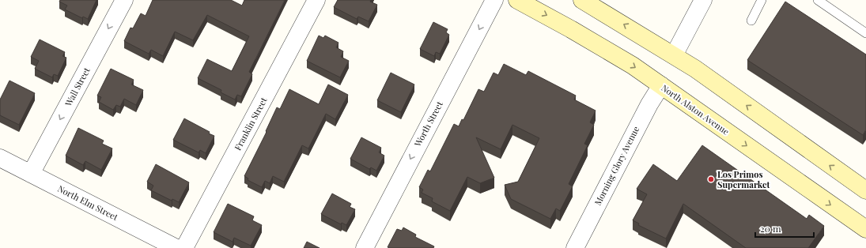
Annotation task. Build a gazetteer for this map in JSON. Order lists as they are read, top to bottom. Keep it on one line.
{"streets":{"main road":["North Alston Avenue"],"street":["Wall Street","Franklin Street","Worth Street","Morning Glory Avenue","North Elm Street"]},"crossings":[["Wall Street","North Elm Street"],["North Alston Avenue","Morning Glory Avenue"]],"one_way":["Wall Street","Worth Street"],"places":["Los Primos Supermarket"],"scale_bar":"20 m"}
